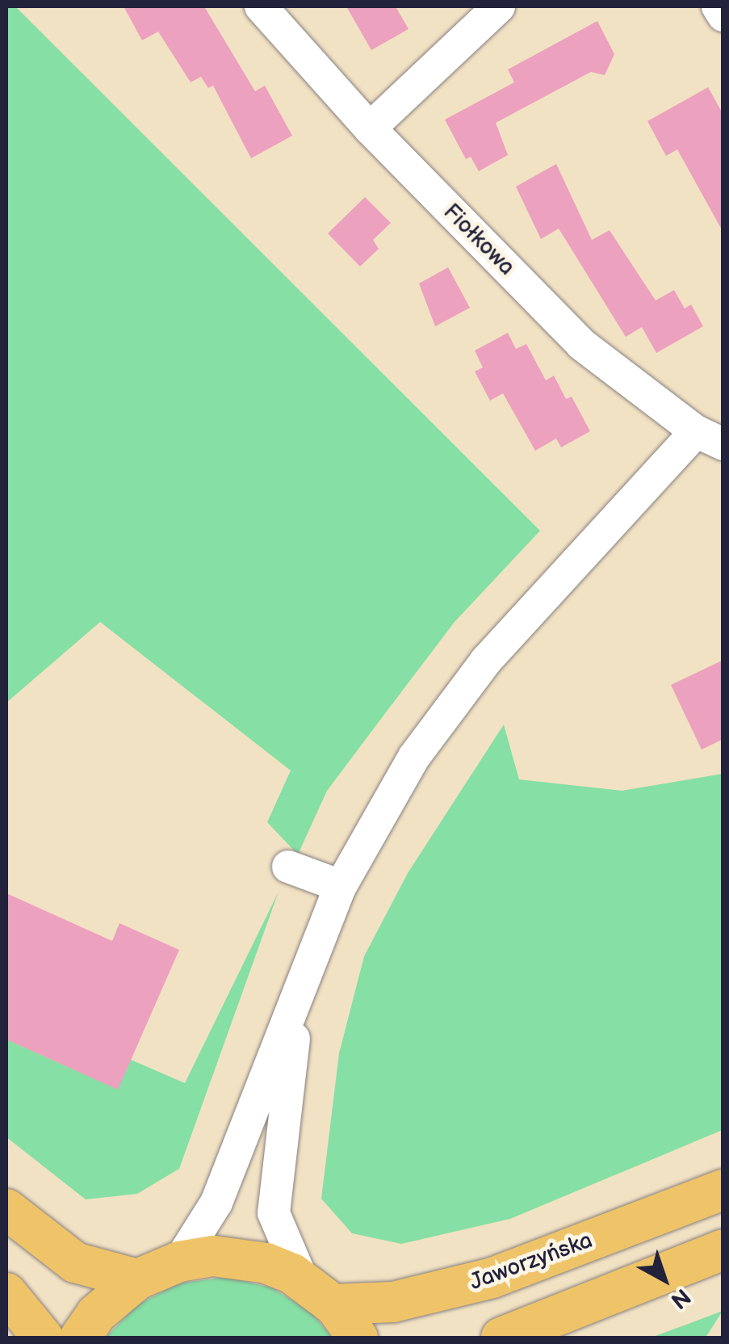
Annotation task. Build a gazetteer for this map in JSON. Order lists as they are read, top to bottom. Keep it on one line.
{"streets":{"main road":["Jaworzyńska"],"street":["Fiołkowa"]},"north":"bottom right"}
